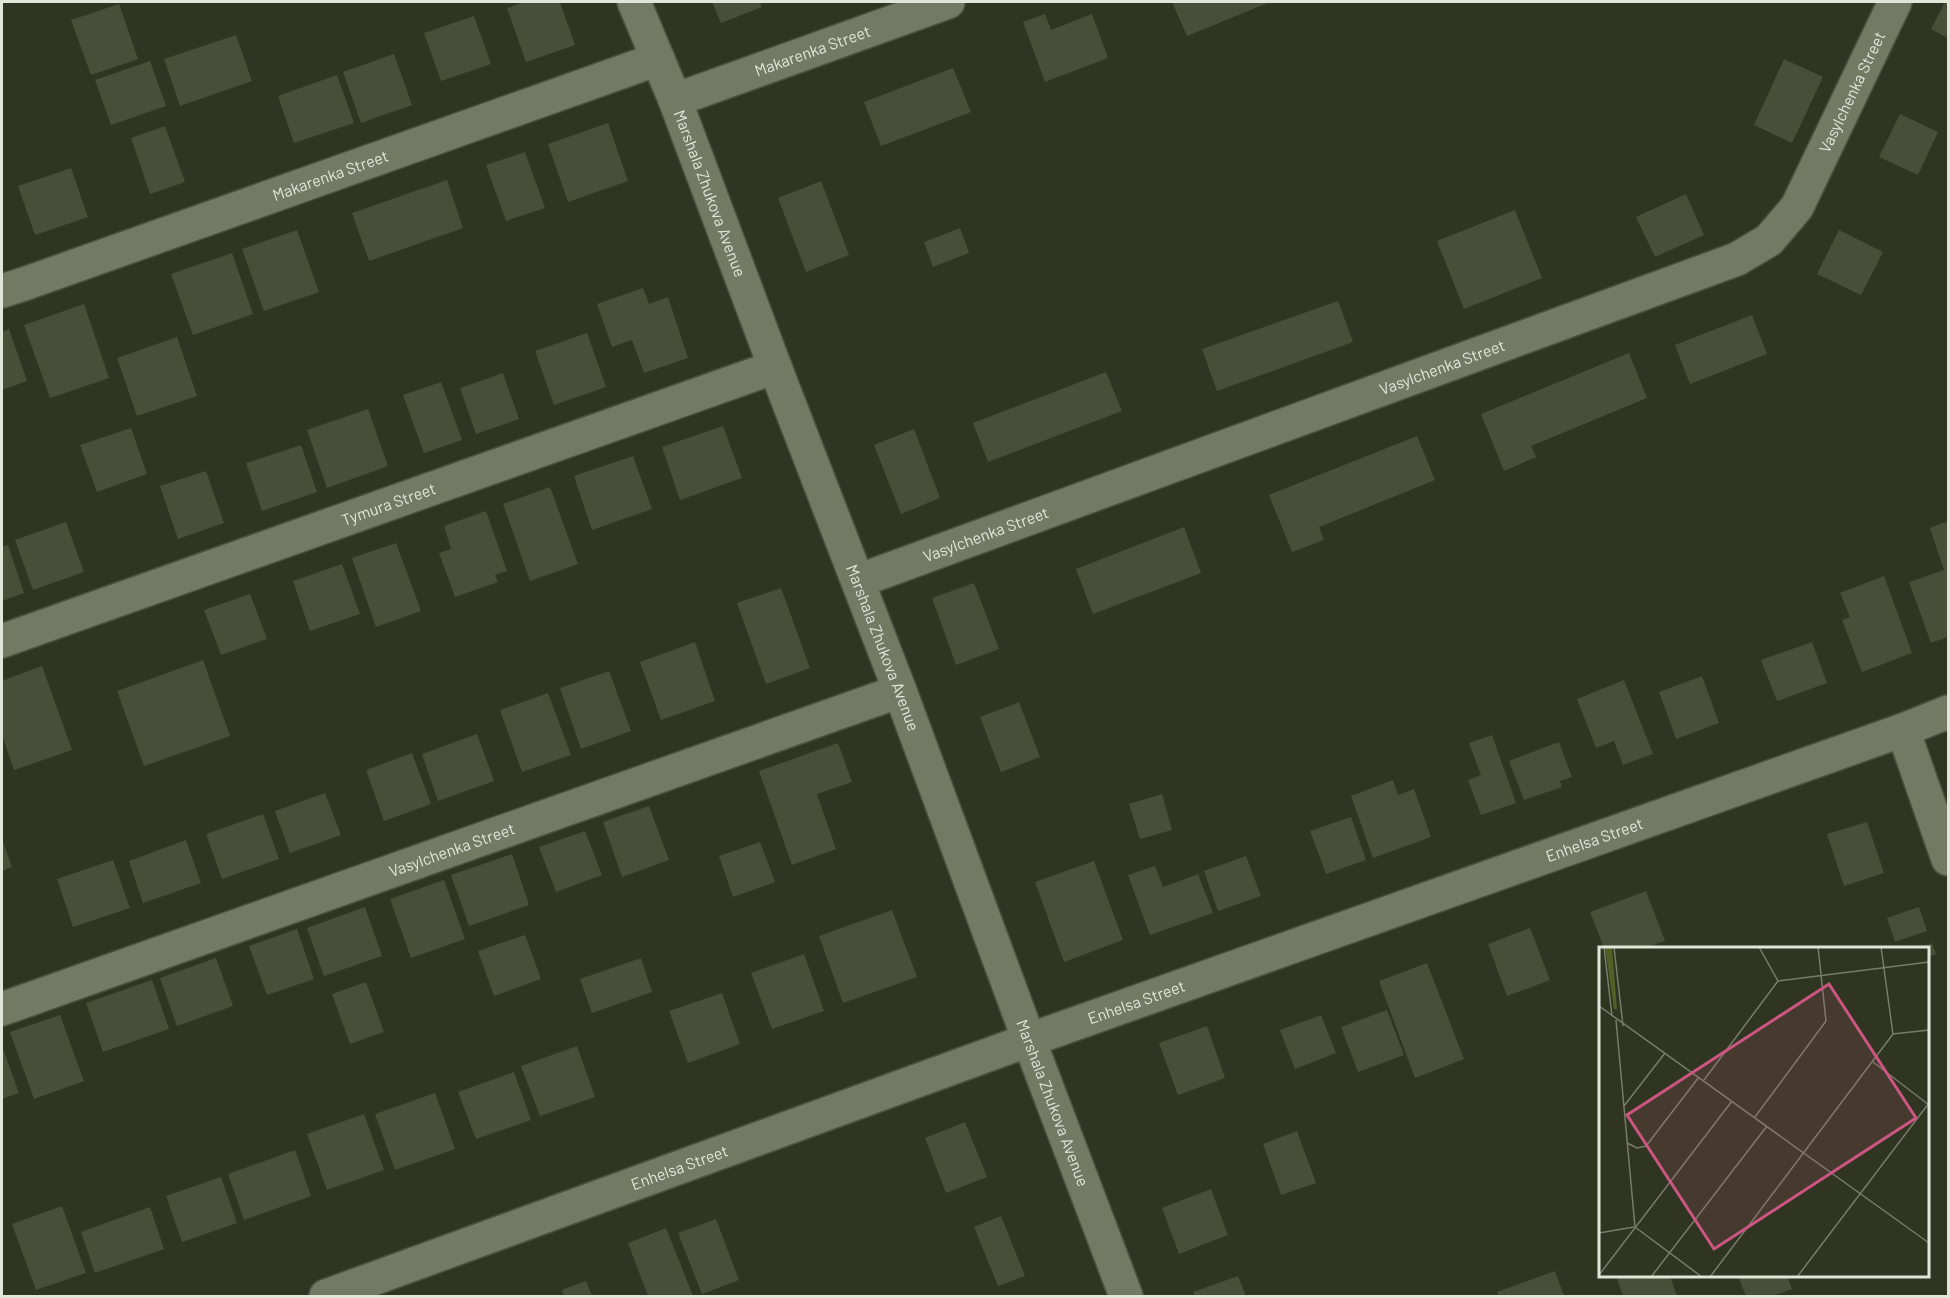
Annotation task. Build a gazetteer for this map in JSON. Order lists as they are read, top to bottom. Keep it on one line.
{"streets":{"street":["Makarenka Street","Vasylchenka Street","Marshala Zhukova Avenue","Tymura Street","Enhelsa Street"]},"crossings":[["Makarenka Street","Marshala Zhukova Avenue"],["Vasylchenka Street","Marshala Zhukova Avenue"],["Marshala Zhukova Avenue","Tymura Street"],["Marshala Zhukova Avenue","Enhelsa Street"]]}
